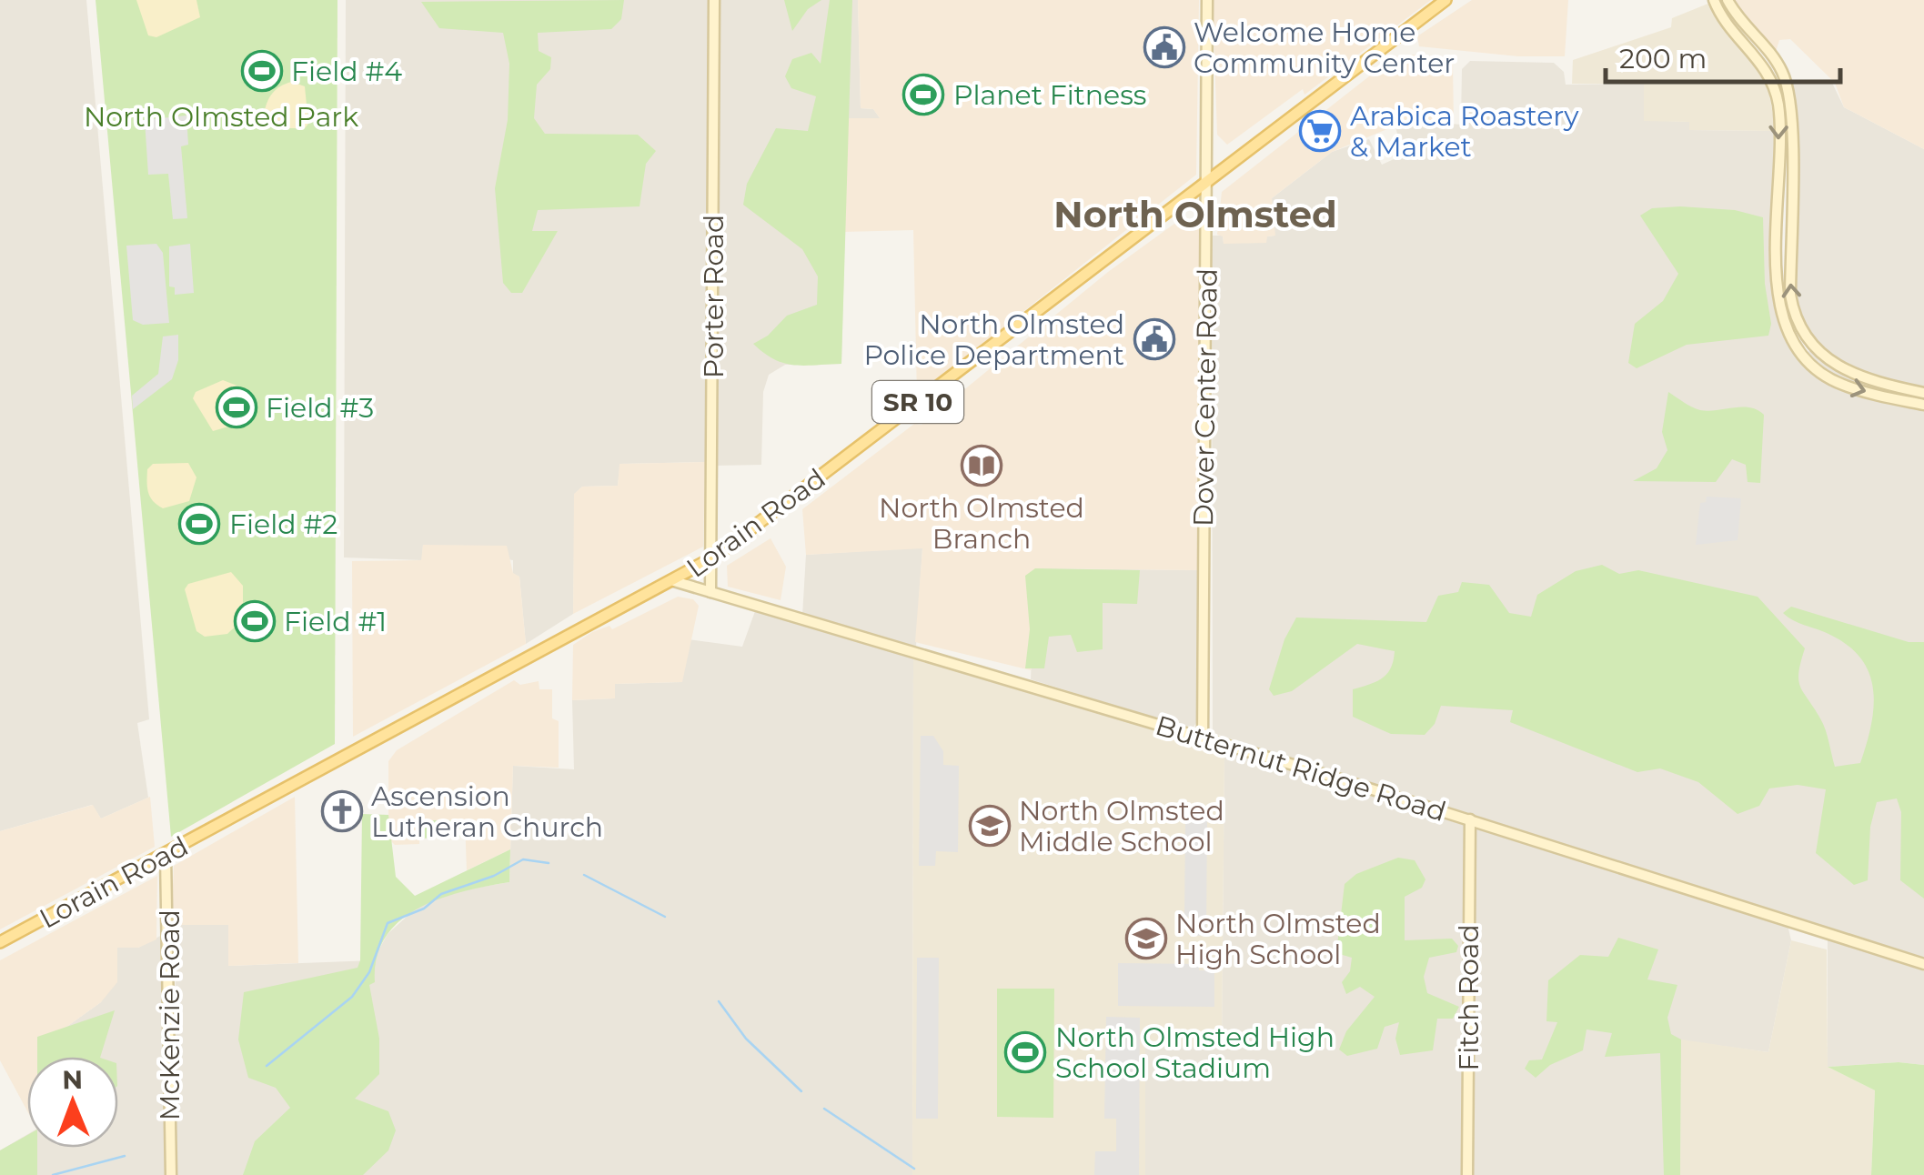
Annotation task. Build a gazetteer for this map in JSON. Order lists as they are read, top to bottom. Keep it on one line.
{"streets":{"main road":["SR 10","Lorain Road"],"street":["Porter Road","Dover Center Road","Butternut Ridge Road","Fitch Road","McKenzie Road"]},"crossings":[["Porter Road","Lorain Road"],["Porter Road","Butternut Ridge Road"],["Dover Center Road","Lorain Road"],["Dover Center Road","Butternut Ridge Road"],["Lorain Road","Butternut Ridge Road"],["Lorain Road","McKenzie Road"],["Butternut Ridge Road","Fitch Road"]],"districts":["North Olmsted"],"parks":["North Olmsted Park"],"places":{"public building":["Welcome Home Community Center","North Olmsted Police Department"],"sports":["Field #4","Planet Fitness","Field #3","Field #2","Field #1","North Olmsted High School Stadium"],"supermarket":["Arabica Roastery & Market"],"library":["North Olmsted Branch"],"church":["Ascension Lutheran Church"],"school or university":["North Olmsted Middle School","North Olmsted High School"]},"scale_bar":"200 m","north":"top"}
